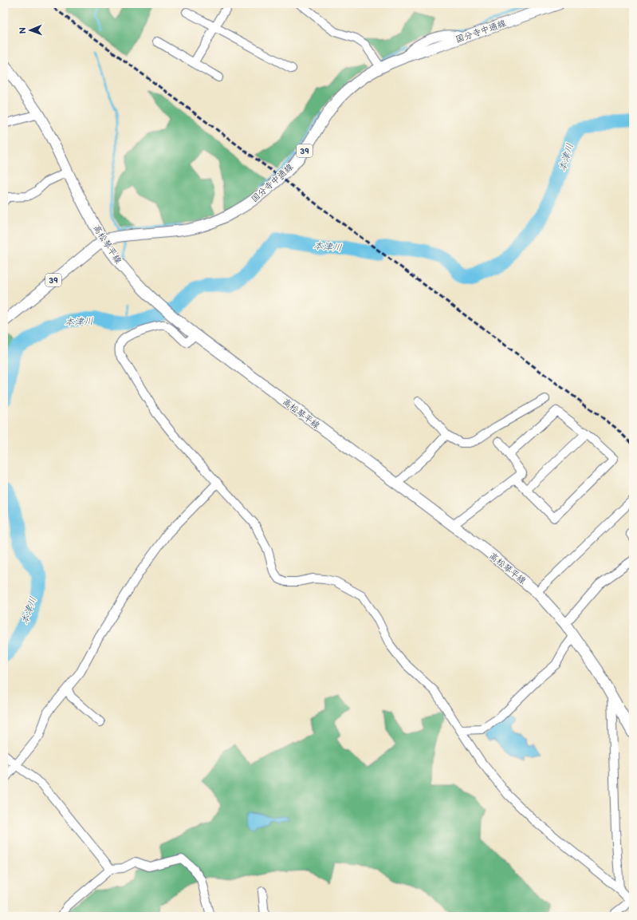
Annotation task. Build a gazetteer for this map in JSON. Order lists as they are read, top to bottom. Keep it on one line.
{"streets":{"main road":["国分寺中通線","39","高松琴平線"]},"crossings":[["国分寺中通線","高松琴平線"]],"water":["本津川"],"north":"left"}
